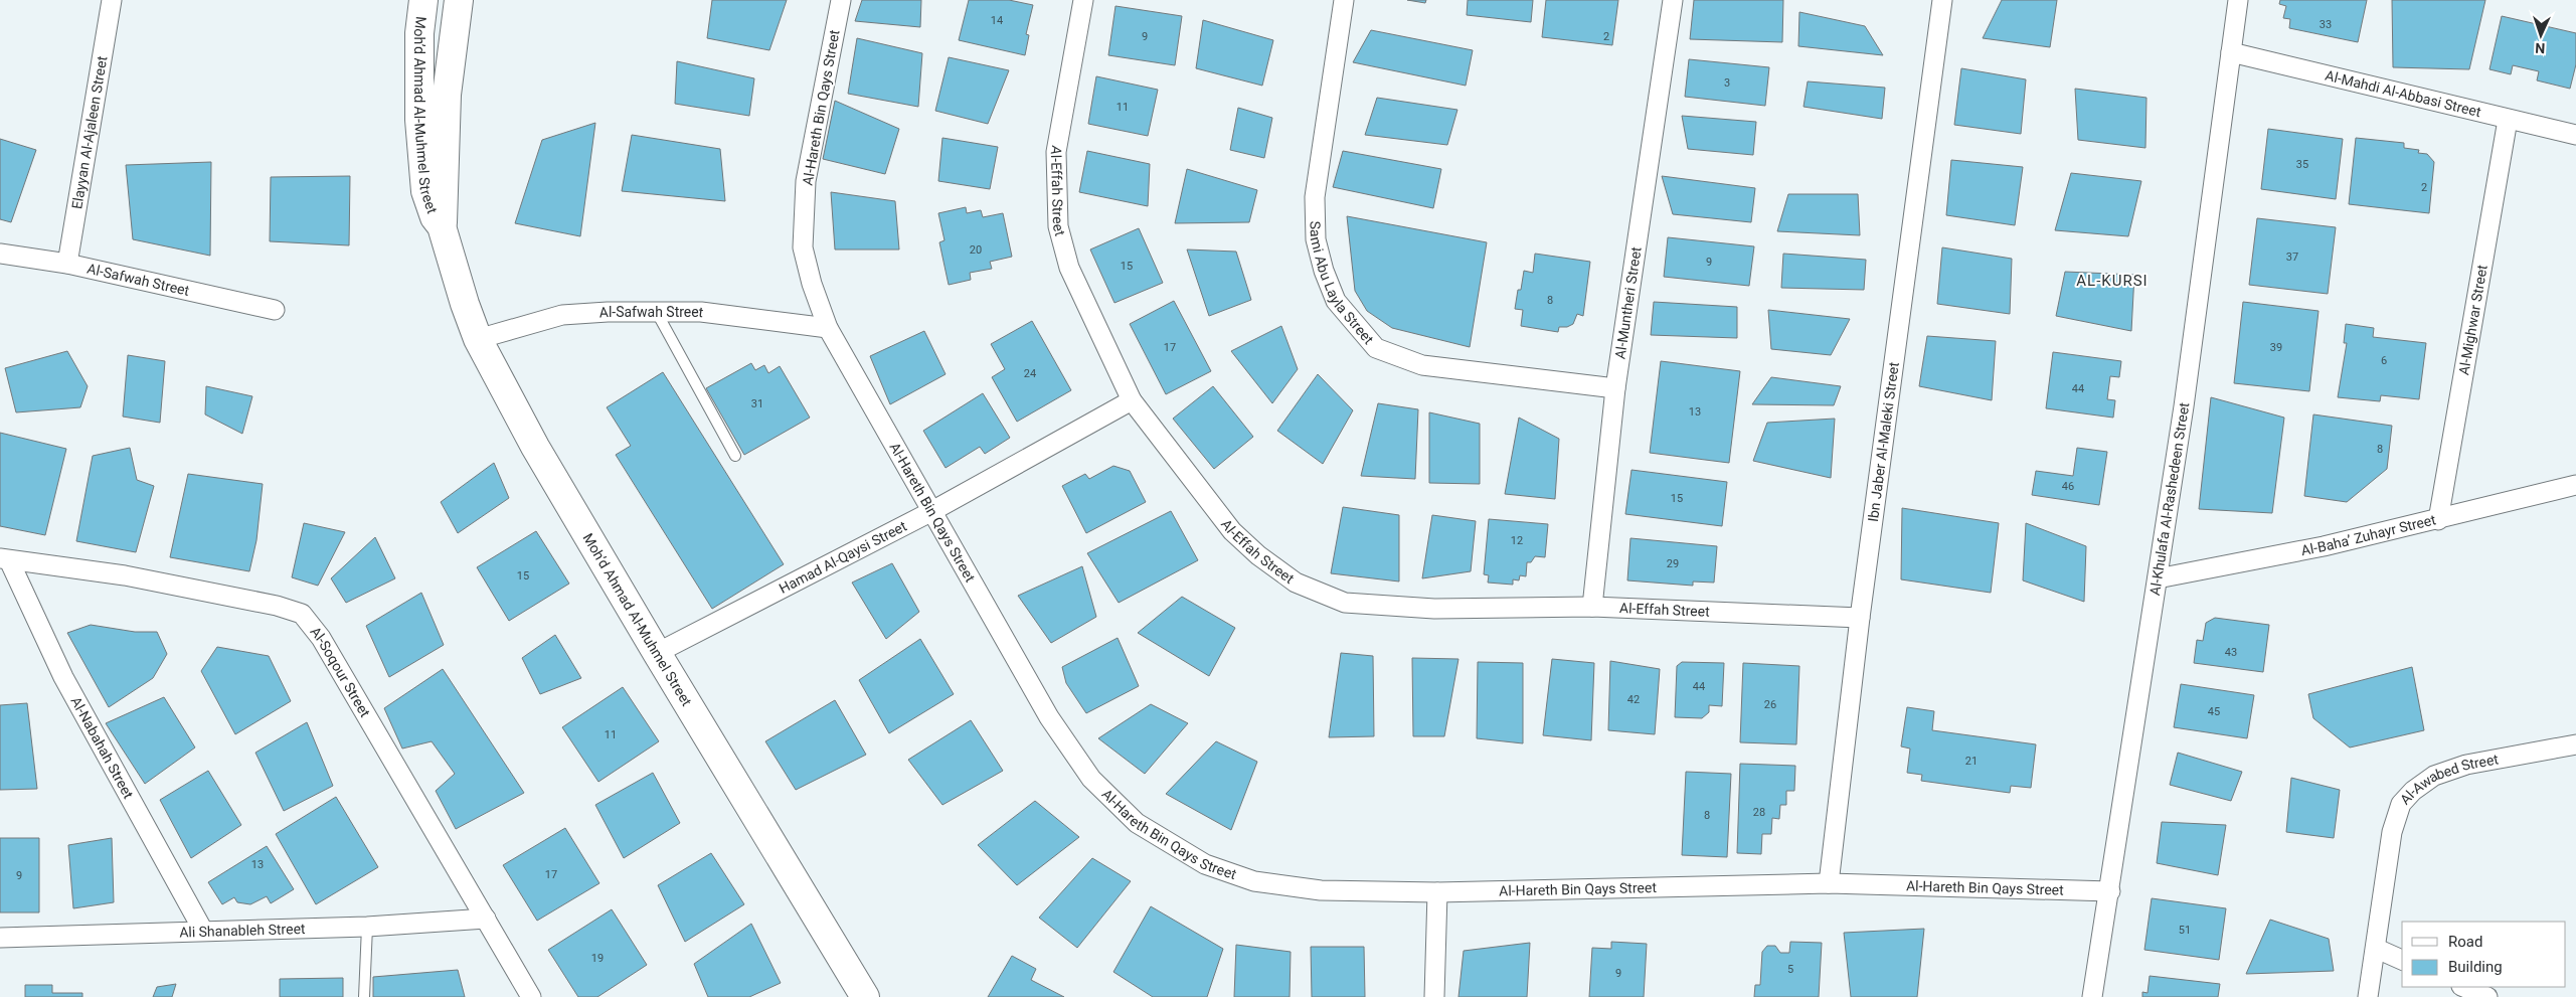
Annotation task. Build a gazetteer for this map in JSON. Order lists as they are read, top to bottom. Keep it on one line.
{"streets":{"main road":["Moh’d Ahmad Al-Muhmel Street"],"street":["Al-Mahdi Al-Abbasi Street","Al-Hareth Bin Qays Street","Elayyan Al-Ajaleen Street","Al-Effah Street","Al-Safwah Street","Sami Abu Layla Street","Al-Muntheri Street","Al-Mighwar Street","Ibn Jaber Al-Maleki Street","Al-Khulafa Al-Rashedeen Street","Al-Baha’ Zuhayr Street","Hamad Al-Qaysi Street","Al-Soqour Street","Al-Nabahah Street","Al-Awabed Street","Ali Shanableh Street"]},"crossings":[["Al-Mahdi Al-Abbasi Street","Al-Mighwar Street"],["Al-Mahdi Al-Abbasi Street","Al-Khulafa Al-Rashedeen Street"],["Al-Hareth Bin Qays Street","Al-Safwah Street"],["Al-Hareth Bin Qays Street","Ibn Jaber Al-Maleki Street"],["Al-Hareth Bin Qays Street","Al-Khulafa Al-Rashedeen Street"],["Al-Hareth Bin Qays Street","Hamad Al-Qaysi Street"],["Moh’d Ahmad Al-Muhmel Street","Al-Safwah Street"],["Moh’d Ahmad Al-Muhmel Street","Hamad Al-Qaysi Street"],["Elayyan Al-Ajaleen Street","Al-Safwah Street"],["Al-Effah Street","Al-Muntheri Street"],["Al-Effah Street","Ibn Jaber Al-Maleki Street"],["Al-Effah Street","Hamad Al-Qaysi Street"],["Sami Abu Layla Street","Al-Muntheri Street"],["Al-Mighwar Street","Al-Baha’ Zuhayr Street"],["Al-Khulafa Al-Rashedeen Street","Al-Baha’ Zuhayr Street"],["Al-Soqour Street","Al-Nabahah Street"],["Al-Soqour Street","Ali Shanableh Street"],["Al-Nabahah Street","Ali Shanableh Street"]],"districts":["AL-KURSI"],"house_numbers":["14","33","9","2","3","11","35","2","20","37","9","15","8","17","39","6","24","44","31","13","8","46","15","12","29","15","43","44","42","26","45","11","21","28","8","13","17","9","51","19","5","9"],"legend":["Road","Building"],"north":"bottom"}
